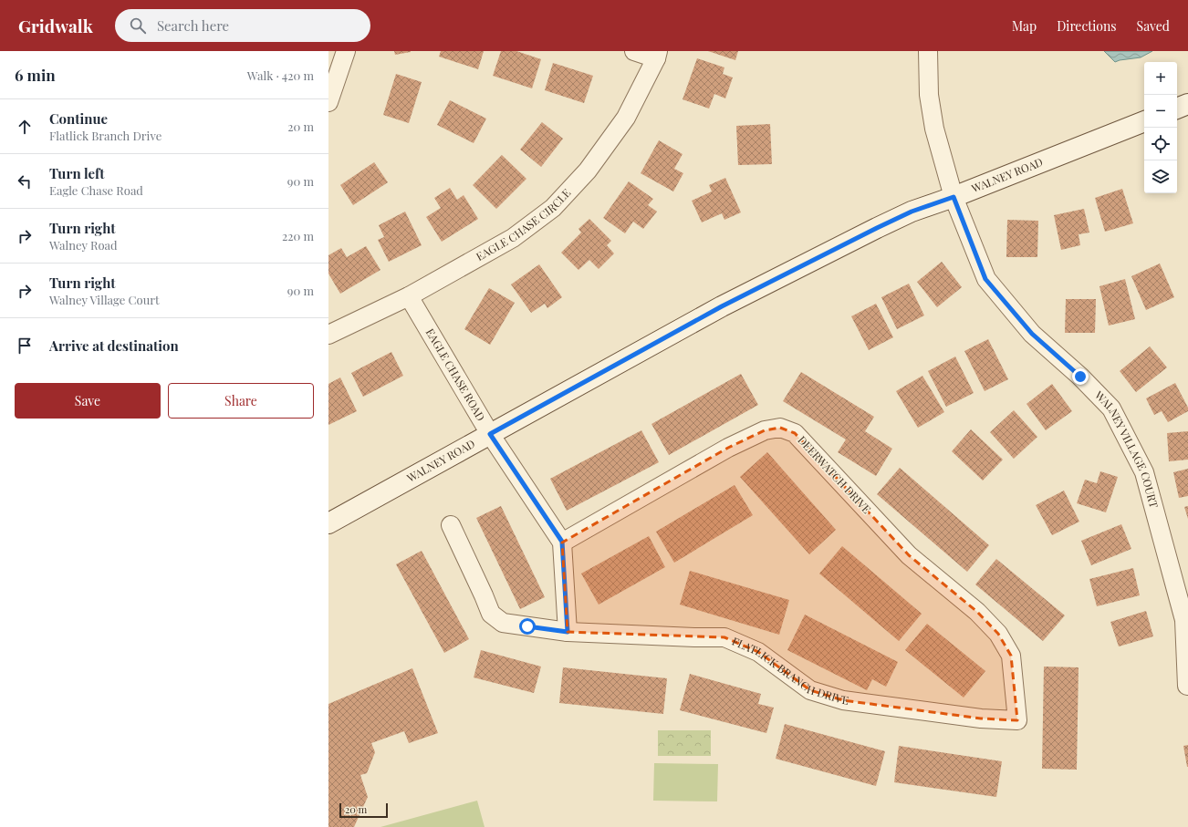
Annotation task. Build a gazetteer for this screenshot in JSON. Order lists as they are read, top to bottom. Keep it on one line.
{"streets":{"main road":["WALNEY ROAD"],"street":["EAGLE CHASE CIRCLE","EAGLE CHASE ROAD","WALNEY VILLAGE COURT","DEERWATCH DRIVE","FLATLICK BRANCH DRIVE"]},"crossings":[["WALNEY ROAD","EAGLE CHASE ROAD"],["WALNEY ROAD","WALNEY VILLAGE COURT"],["EAGLE CHASE CIRCLE","EAGLE CHASE ROAD"],["EAGLE CHASE ROAD","DEERWATCH DRIVE"],["DEERWATCH DRIVE","FLATLICK BRANCH DRIVE"]],"scale_bar":"20 m","page":{"header":"Gridwalk","search":"Search here","nav":["Map","Directions","Saved"],"heading":["6 min","Walk · 420 m"],"map_buttons":["+","−"],"list":[["Continue","Flatlick Branch Drive","20 m"],["Turn left","Eagle Chase Road","90 m"],["Turn right","Walney Road","220 m"],["Turn right","Walney Village Court","90 m"],"Arrive at destination"],"buttons":["Save","Share"],"scale":"20 m"}}
